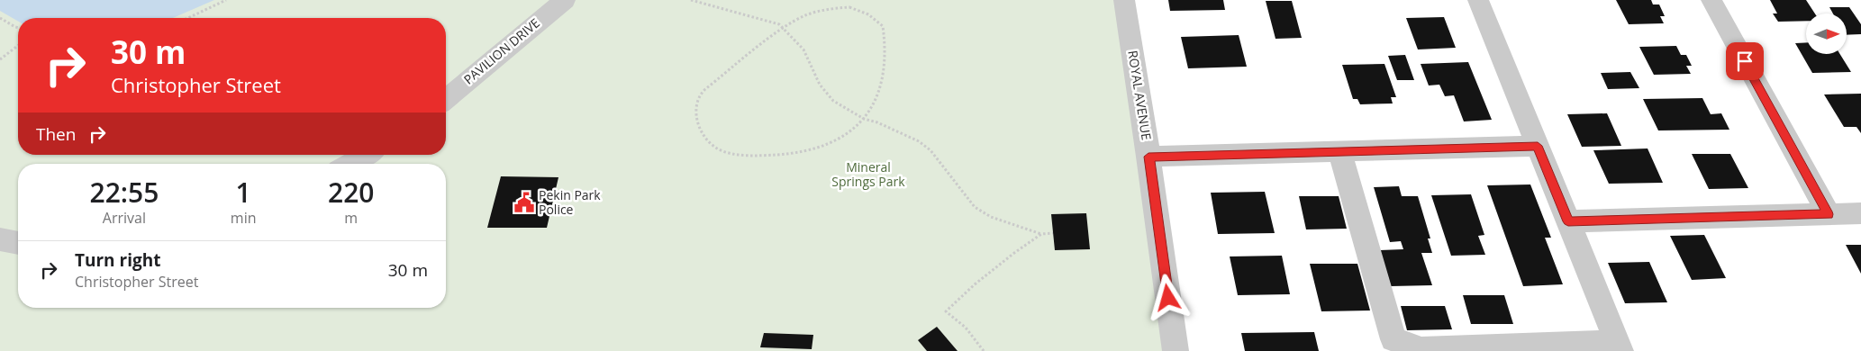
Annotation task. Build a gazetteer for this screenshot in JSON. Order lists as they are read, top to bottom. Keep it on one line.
{"streets":{"street":["PAVILION DRIVE","ROYAL AVENUE"]},"parks":["Mineral Springs Park"],"places":{"public building":["Pekin Park Police"]},"north":"right","page":{"turn":["30 m","Christopher Street"],"then":"Then","eta":["22:55","Arrival","1","min","220","m"],"list":[{"name":"Turn right","note":"Christopher Street","value":"30 m"}]}}
